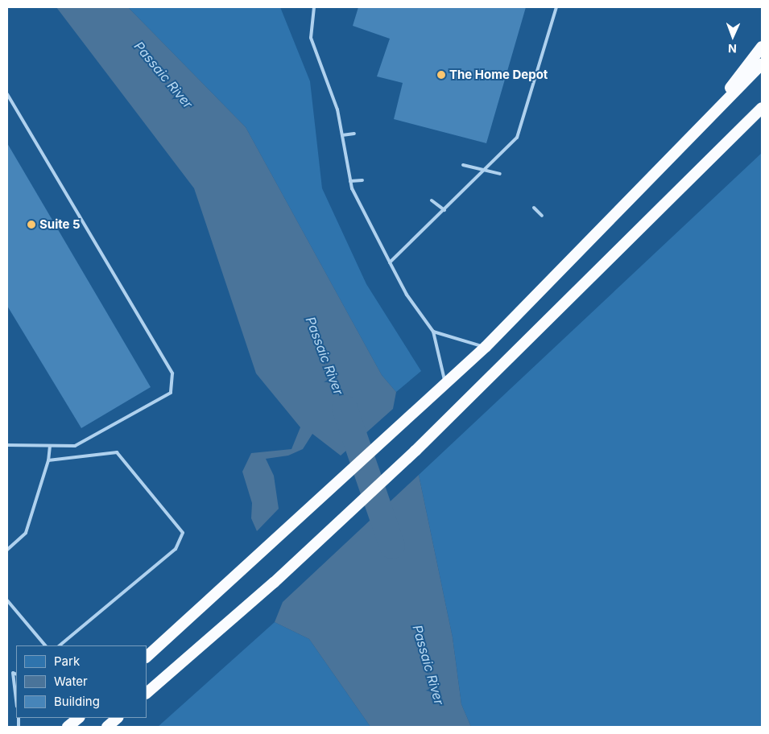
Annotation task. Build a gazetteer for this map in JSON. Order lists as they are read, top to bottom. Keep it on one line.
{"water":["Passaic River"],"places":["The Home Depot","Suite 5"],"legend":["Park","Water","Building"],"north":"bottom"}
